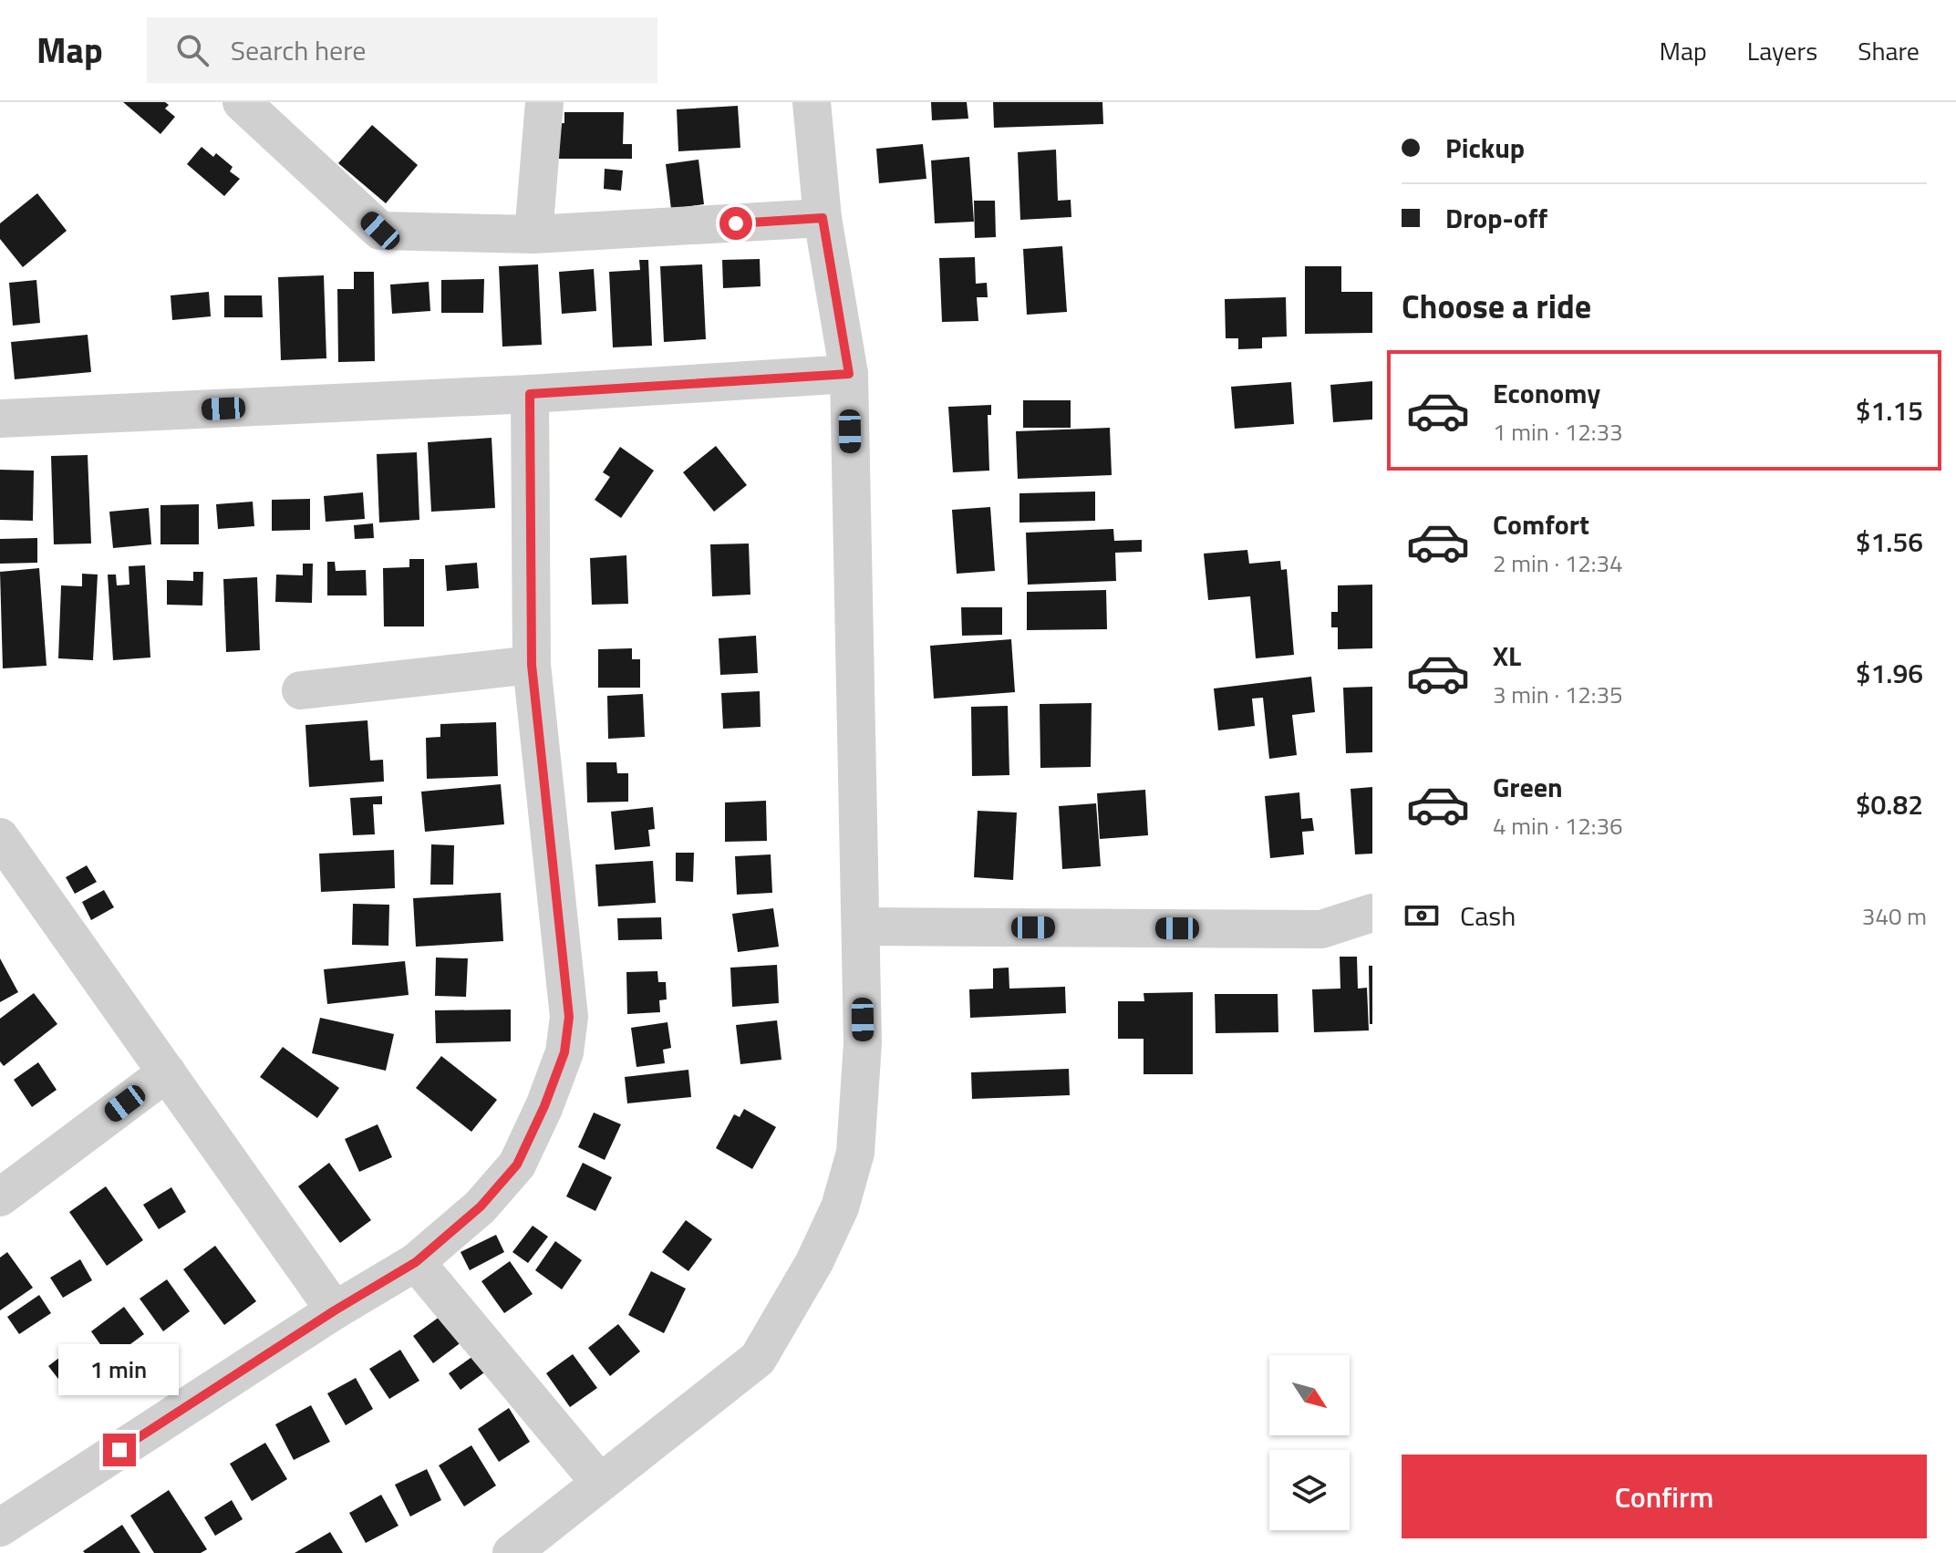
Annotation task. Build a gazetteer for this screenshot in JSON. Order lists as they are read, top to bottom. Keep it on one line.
{"north":"bottom right","page":{"header":"Map","search":"Search here","nav":["Map","Layers","Share"],"banner":["Pickup","Drop-off"],"heading":"Choose a ride","list":[{"name":"Economy","note":"1 min · 12:33","value":"$1.15"},{"name":"Comfort","note":"2 min · 12:34","value":"$1.56"},{"name":"XL","note":"3 min · 12:35","value":"$1.96"},{"name":"Green","note":"4 min · 12:36","value":"$0.82"}],"pay":["Cash","340 m"],"bubble":"1 min","buttons":"Confirm"}}
